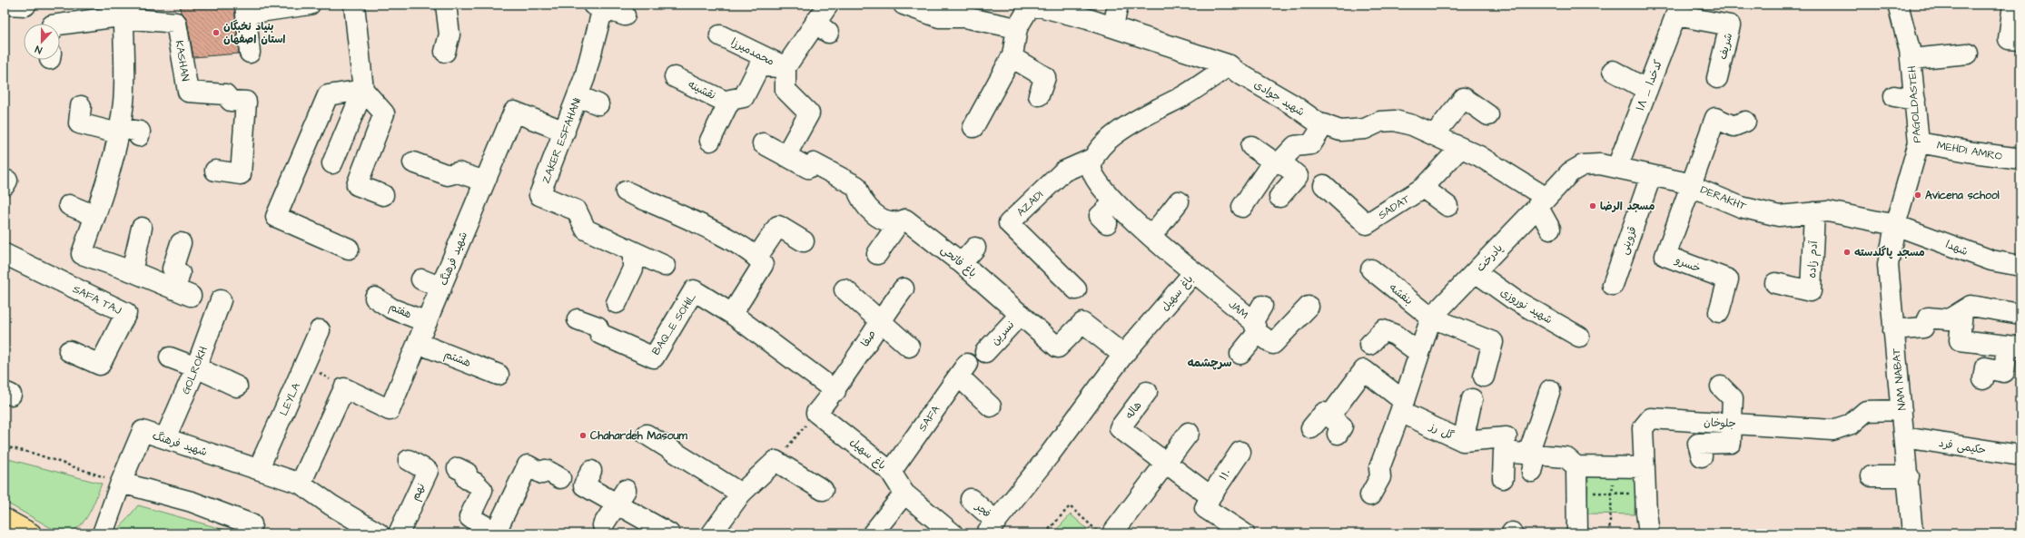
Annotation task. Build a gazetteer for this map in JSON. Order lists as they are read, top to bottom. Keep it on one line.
{"streets":{"street":["شریف","محمدمیرزا","KASHAN","۱۸ _ کدخدا","نقشینه","شهید جوادی","PAGOLDASTEH","ZAKER ESFAHANI","MEHDI AMRO","DERAKHT","AZADI","SADAT","قزوینی","شهدا","پادرخت","شهید فرهنگ","آدم زاده","باغ فاتحی","خسرو","باغ سهیل","بنفشه","SAFA TAJ","شهید نوروزی","JAM","هفتم","BAQ_E SOHIL","نسرین","صفا","هشتم","GOLROKH","NAM NABAT","LEYLA","هاله","SAFA","جلوخان","گل رز","حکیمی فرد","۱۱۰","نهم","فجر"]},"crossings":[["شریف","۱۸ _ کدخدا"],["۱۸ _ کدخدا","DERAKHT"],["شهید جوادی","SADAT"],["شهید جوادی","پادرخت"],["PAGOLDASTEH","MEHDI AMRO"],["PAGOLDASTEH","DERAKHT"],["PAGOLDASTEH","شهدا"],["PAGOLDASTEH","NAM NABAT"],["ZAKER ESFAHANI","شهید فرهنگ"],["DERAKHT","قزوینی"],["DERAKHT","شهدا"],["DERAKHT","آدم زاده"],["DERAKHT","خسرو"],["DERAKHT","NAM NABAT"],["AZADI","باغ سهیل"],["شهدا","NAM NABAT"],["پادرخت","بنفشه"],["پادرخت","شهید نوروزی"],["شهید فرهنگ","هفتم"],["شهید فرهنگ","هشتم"],["شهید فرهنگ","GOLROKH"],["شهید فرهنگ","LEYLA"],["باغ فاتحی","باغ سهیل"],["باغ فاتحی","نسرین"],["باغ سهیل","JAM"],["باغ سهیل","SAFA"],["باغ سهیل","فجر"],["BAQ_E SOHIL","صفا"],["NAM NABAT","جلوخان"],["NAM NABAT","حکیمی فرد"]],"districts":["سرچشمه"],"places":["بنیاد نخبگان استان اصفهان","Avicena school","مسجد الرضا","مسجد پاگلدسته","Chahardeh Masoum"],"north":"bottom"}
